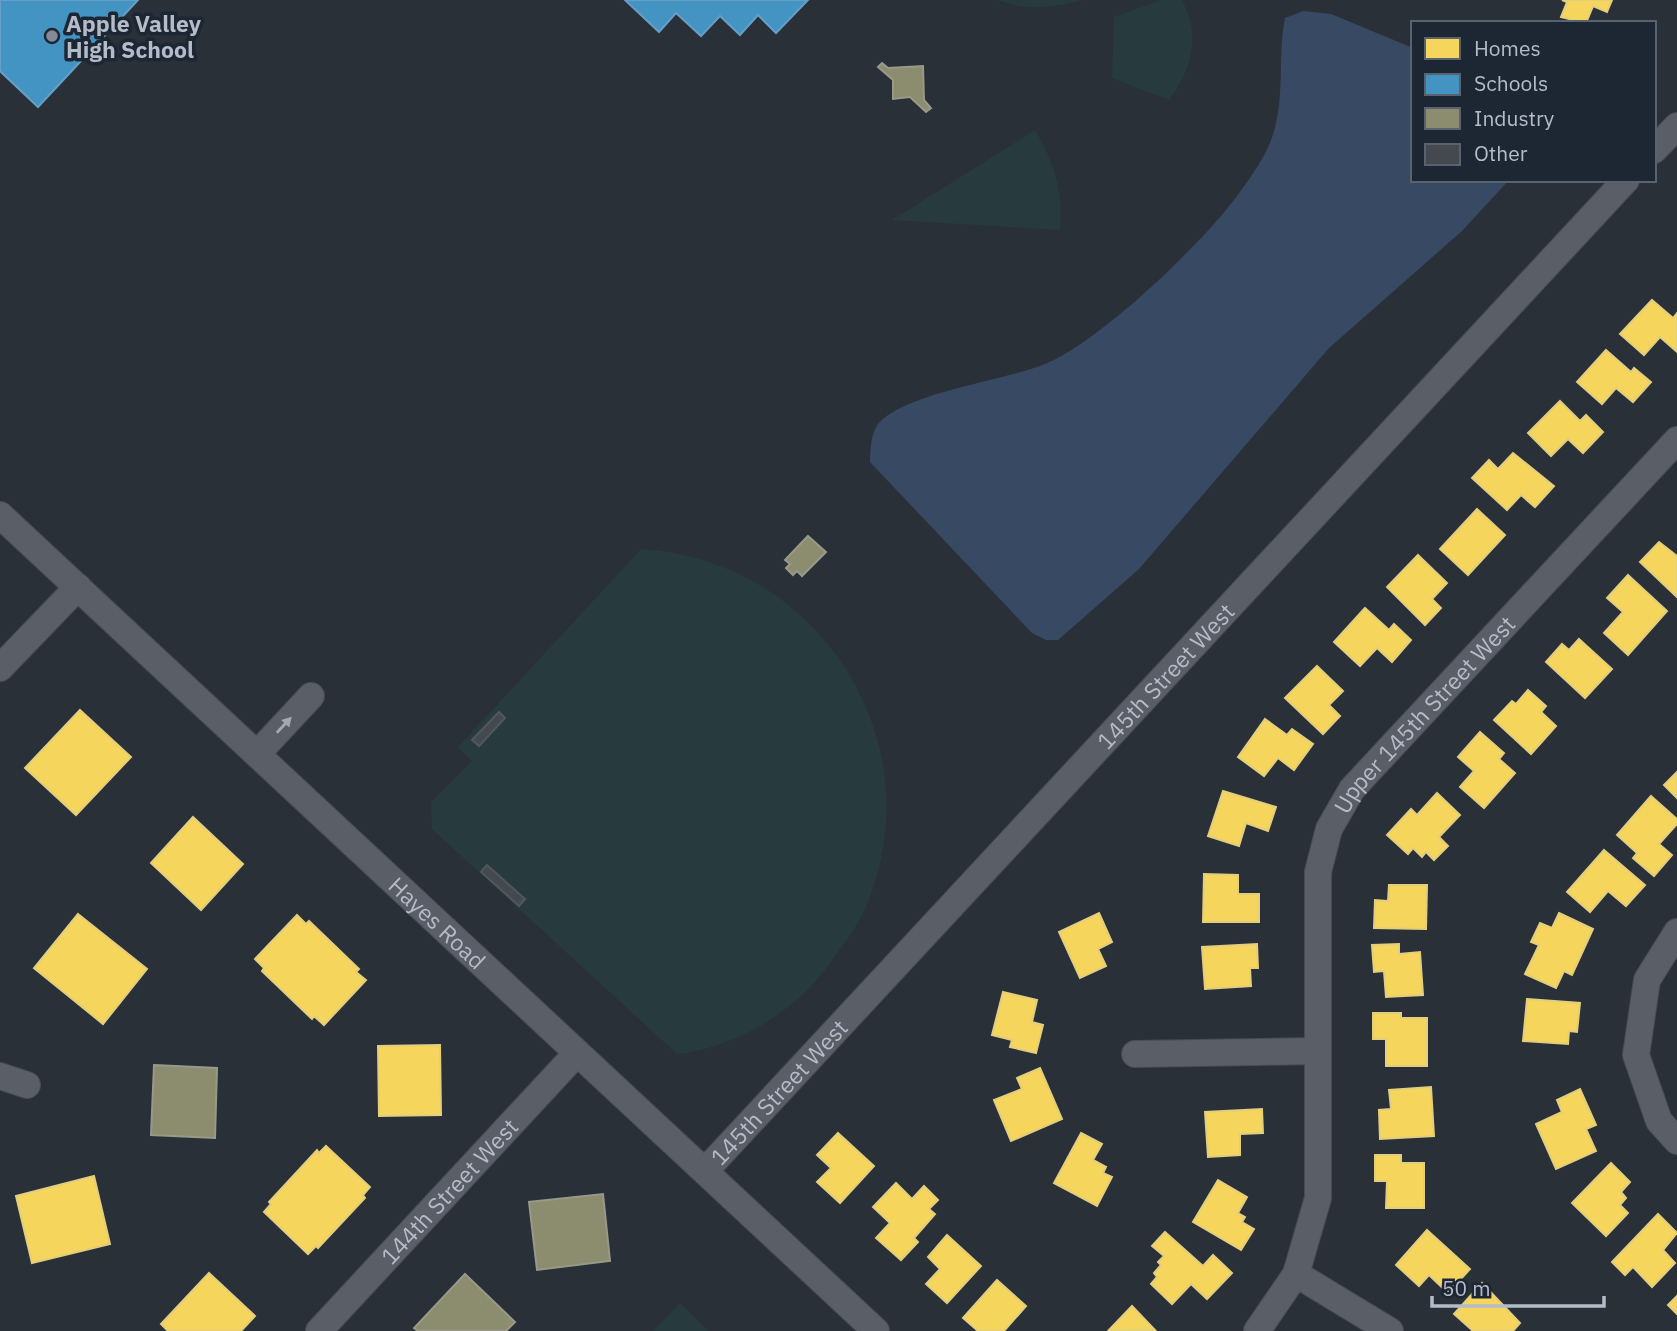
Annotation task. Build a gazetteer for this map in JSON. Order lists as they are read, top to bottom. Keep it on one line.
{"streets":{"street":["145th Street West","Upper 145th Street West","Hayes Road","144th Street West"]},"crossings":[["145th Street West","Hayes Road"],["Hayes Road","144th Street West"]],"places":["Apple Valley High School"],"legend":["Homes","Schools","Industry","Other"],"scale_bar":"50 m"}
